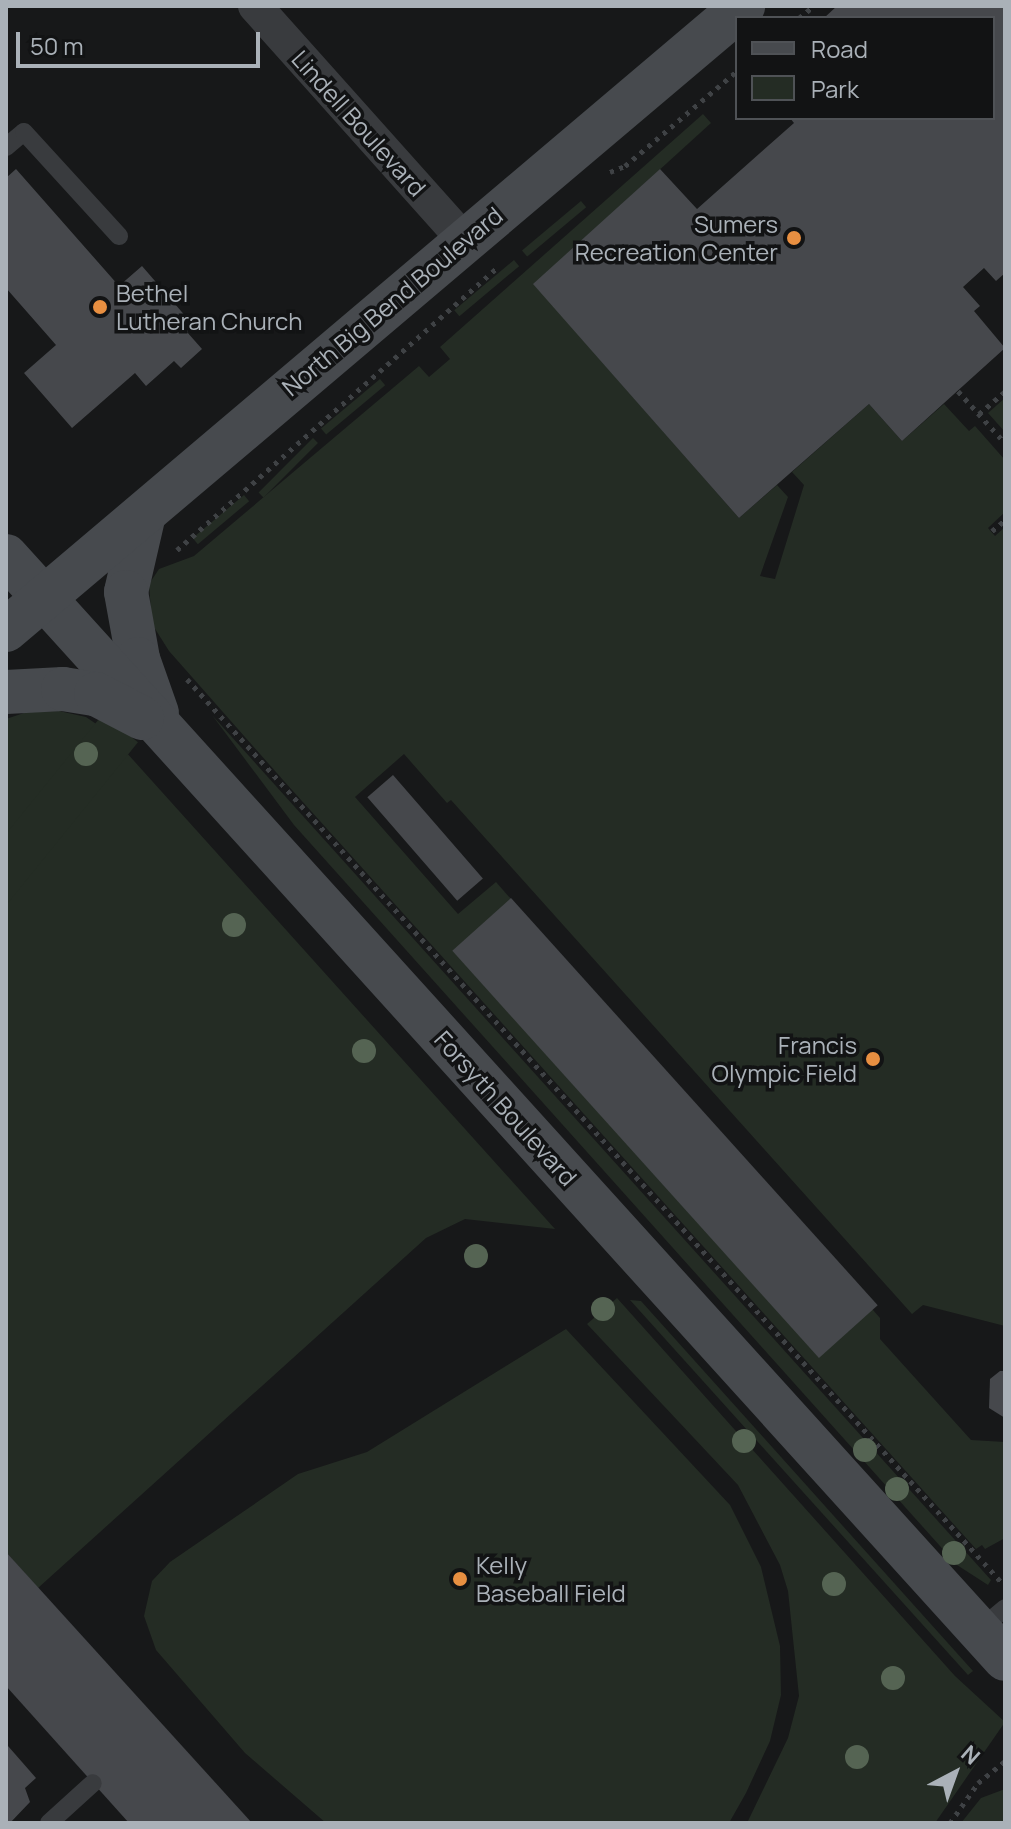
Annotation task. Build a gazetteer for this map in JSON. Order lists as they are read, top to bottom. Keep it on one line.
{"streets":{"main road":["North Big Bend Boulevard","Forsyth Boulevard"],"street":["Lindell Boulevard"]},"crossings":[["Lindell Boulevard","North Big Bend Boulevard"],["North Big Bend Boulevard","Forsyth Boulevard"]],"places":["Sumers Recreation Center","Bethel Lutheran Church","Francis Olympic Field","Kelly Baseball Field"],"legend":["Road","Park"],"scale_bar":"50 m","north":"top right"}
